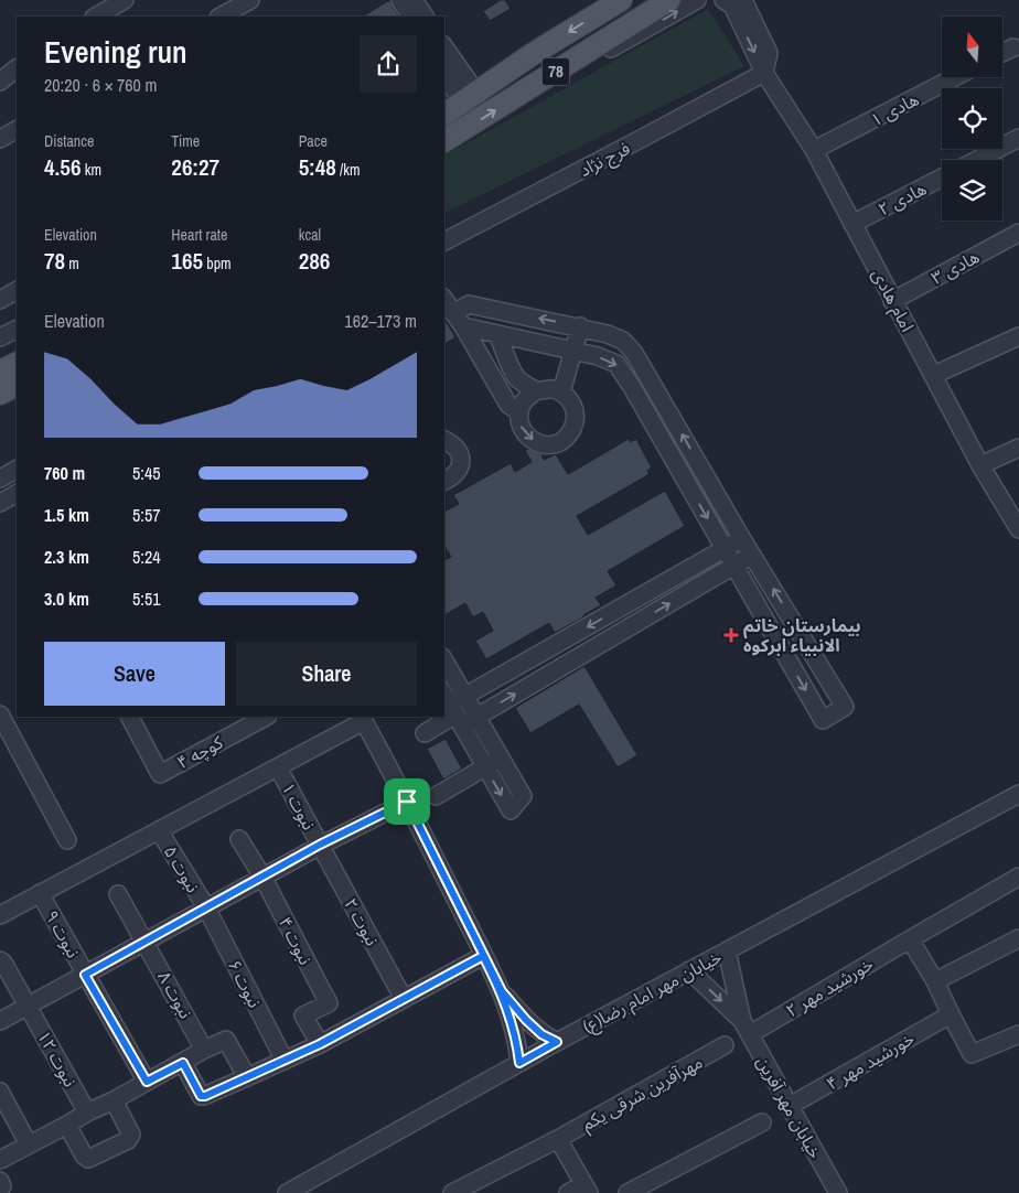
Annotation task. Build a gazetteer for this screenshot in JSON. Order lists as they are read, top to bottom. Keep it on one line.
{"streets":{"main road":["78"],"street":["هادی ۱","فرج نژاد","هادی ۲","هادی ۳","امام هادی","کوچه ۴","نبوت ۱","نبوت ۵","نبوت ۲","نبوت ۹","نبوت ۴","نبوت ۶","خورشید مهر ۲","خیابان مهر امام رضا(ع)","نبوت ۸","نبوت ۱۲","خورشید مهر ۴","مهرآفرین شرقی یکم","خیابان مهر آفرین"]},"crossings":[["هادی ۱","امام هادی"],["فرج نژاد","امام هادی"],["هادی ۲","امام هادی"],["هادی ۳","امام هادی"],["نبوت ۱","نبوت ۲"],["نبوت ۵","نبوت ۶"],["خورشید مهر ۲","خیابان مهر آفرین"],["خیابان مهر امام رضا(ع)","خیابان مهر آفرین"],["خورشید مهر ۴","خیابان مهر آفرین"]],"places":{"health":["بیمارستان خاتم الانبیاء ابرکوه"]},"north":"top","page":{"heading":["Evening run","20:20 · 6 × 760 m"],"stats":[["Distance","4.56 km"],["Time","26:27"],["Pace","5:48 /km"],["Elevation","78 m"],["Heart rate","165 bpm"],["kcal","286"]],"chart":["Elevation","162–173 m"],"list":[{"name":"760 m","note":"5:45"},{"name":"1.5 km","note":"5:57"},{"name":"2.3 km","note":"5:24"},{"name":"3.0 km","note":"5:51"}],"buttons":["Save","Share"]}}
